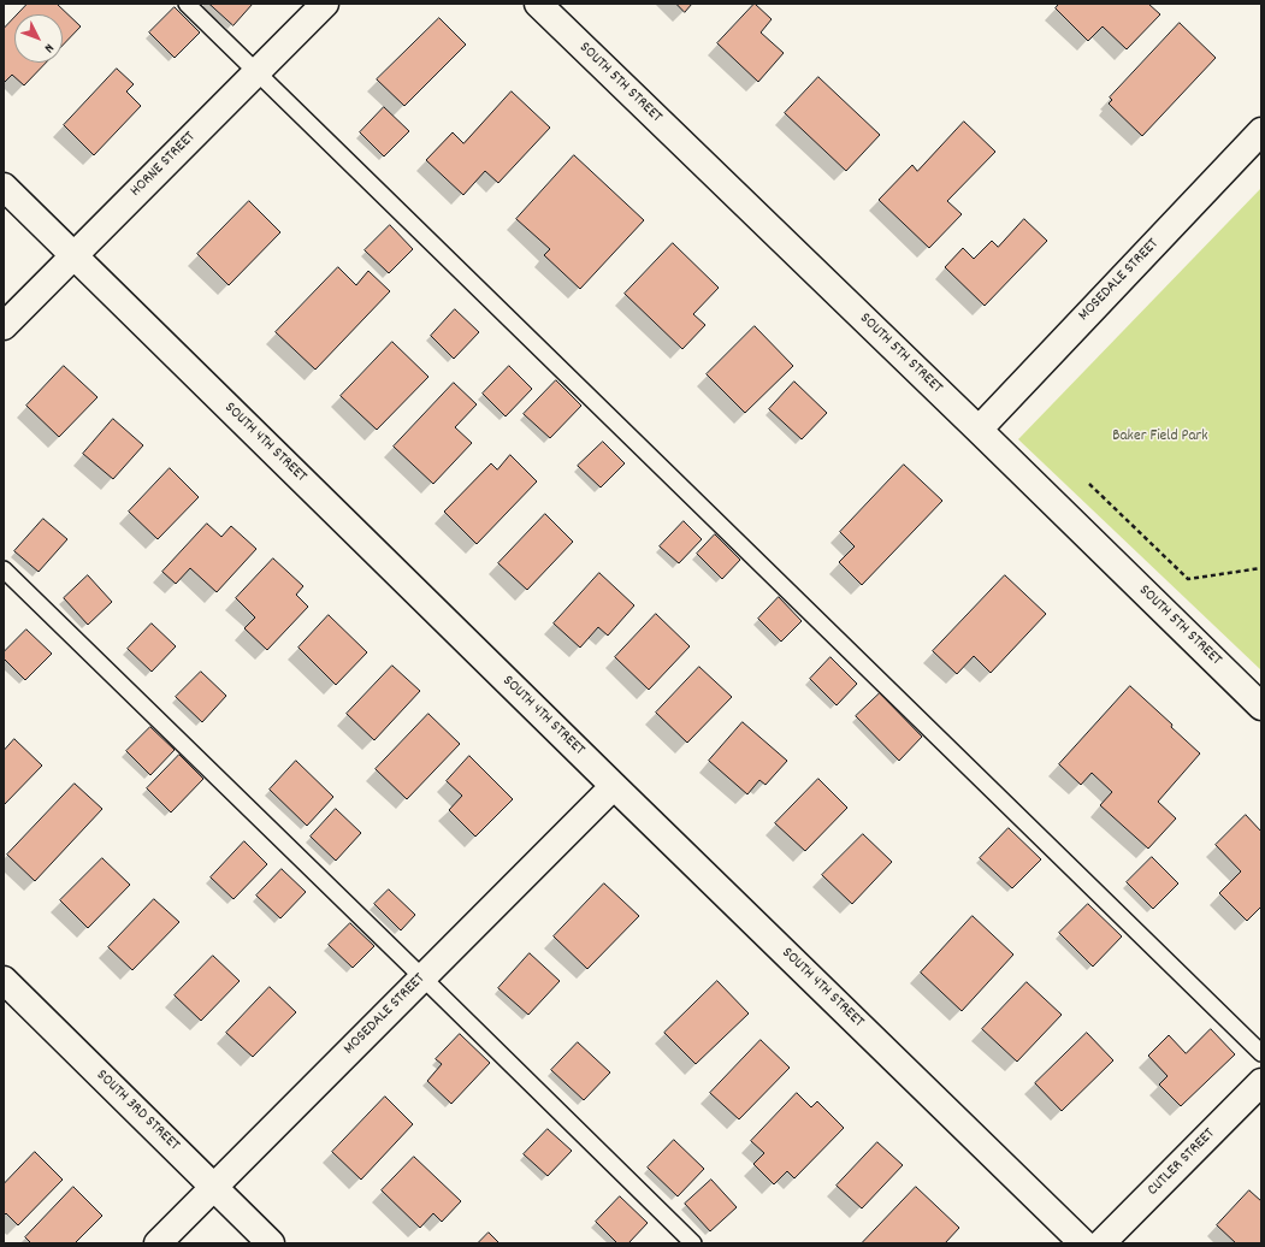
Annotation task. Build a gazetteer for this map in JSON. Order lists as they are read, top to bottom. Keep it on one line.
{"streets":{"street":["SOUTH 5TH STREET","HORNE STREET","MOSEDALE STREET","SOUTH 4TH STREET","SOUTH 3RD STREET","CUTLER STREET"]},"crossings":[["SOUTH 5TH STREET","MOSEDALE STREET"],["HORNE STREET","SOUTH 4TH STREET"],["MOSEDALE STREET","SOUTH 4TH STREET"],["MOSEDALE STREET","SOUTH 3RD STREET"]],"parks":["Baker Field Park"],"north":"bottom right"}
